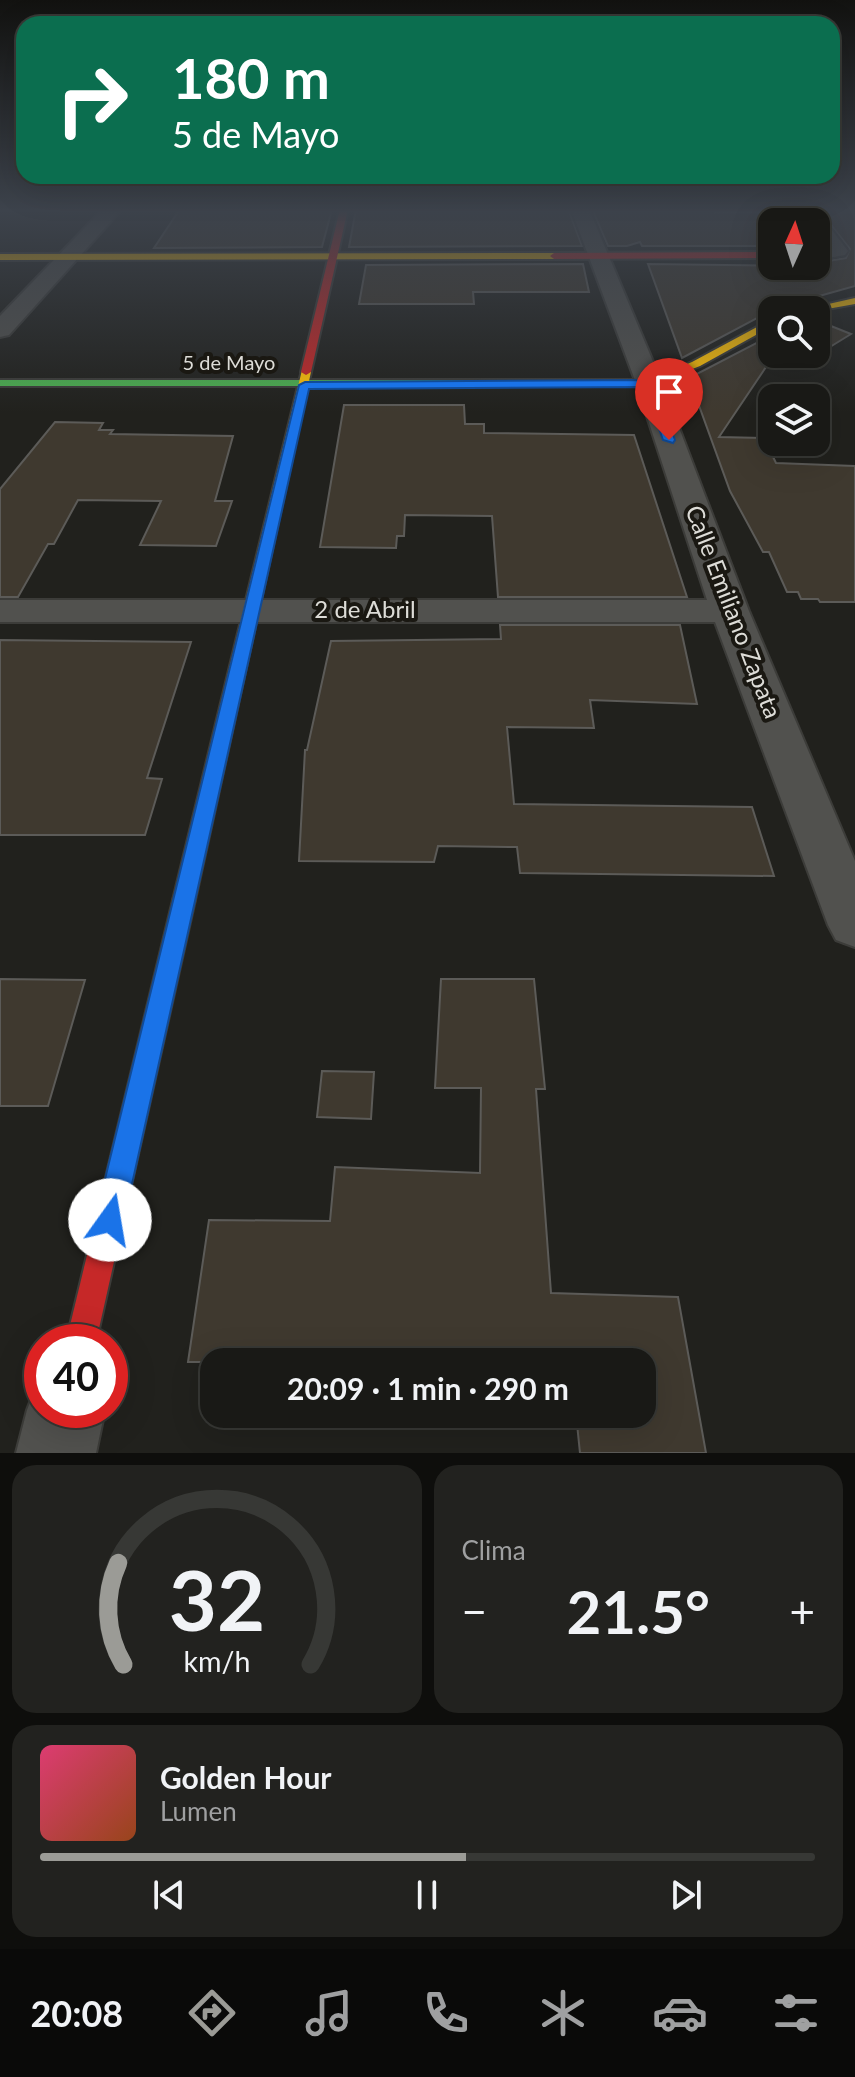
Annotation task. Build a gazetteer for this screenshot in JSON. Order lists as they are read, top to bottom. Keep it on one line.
{"streets":{"street":["5 de Mayo","2 de Abril","Calle Emiliano Zapata"]},"crossings":[["5 de Mayo","Calle Emiliano Zapata"],["2 de Abril","Calle Emiliano Zapata"]],"north":"top","page":{"turn":["180 m","5 de Mayo"],"limit":"40","trip":"20:09 · 1 min · 290 m","tile":"Clima","heat":["−","21.5°","+"],"song":["Golden Hour","Lumen"],"tabs":"20:08","gauge":["32","km/h"]}}
